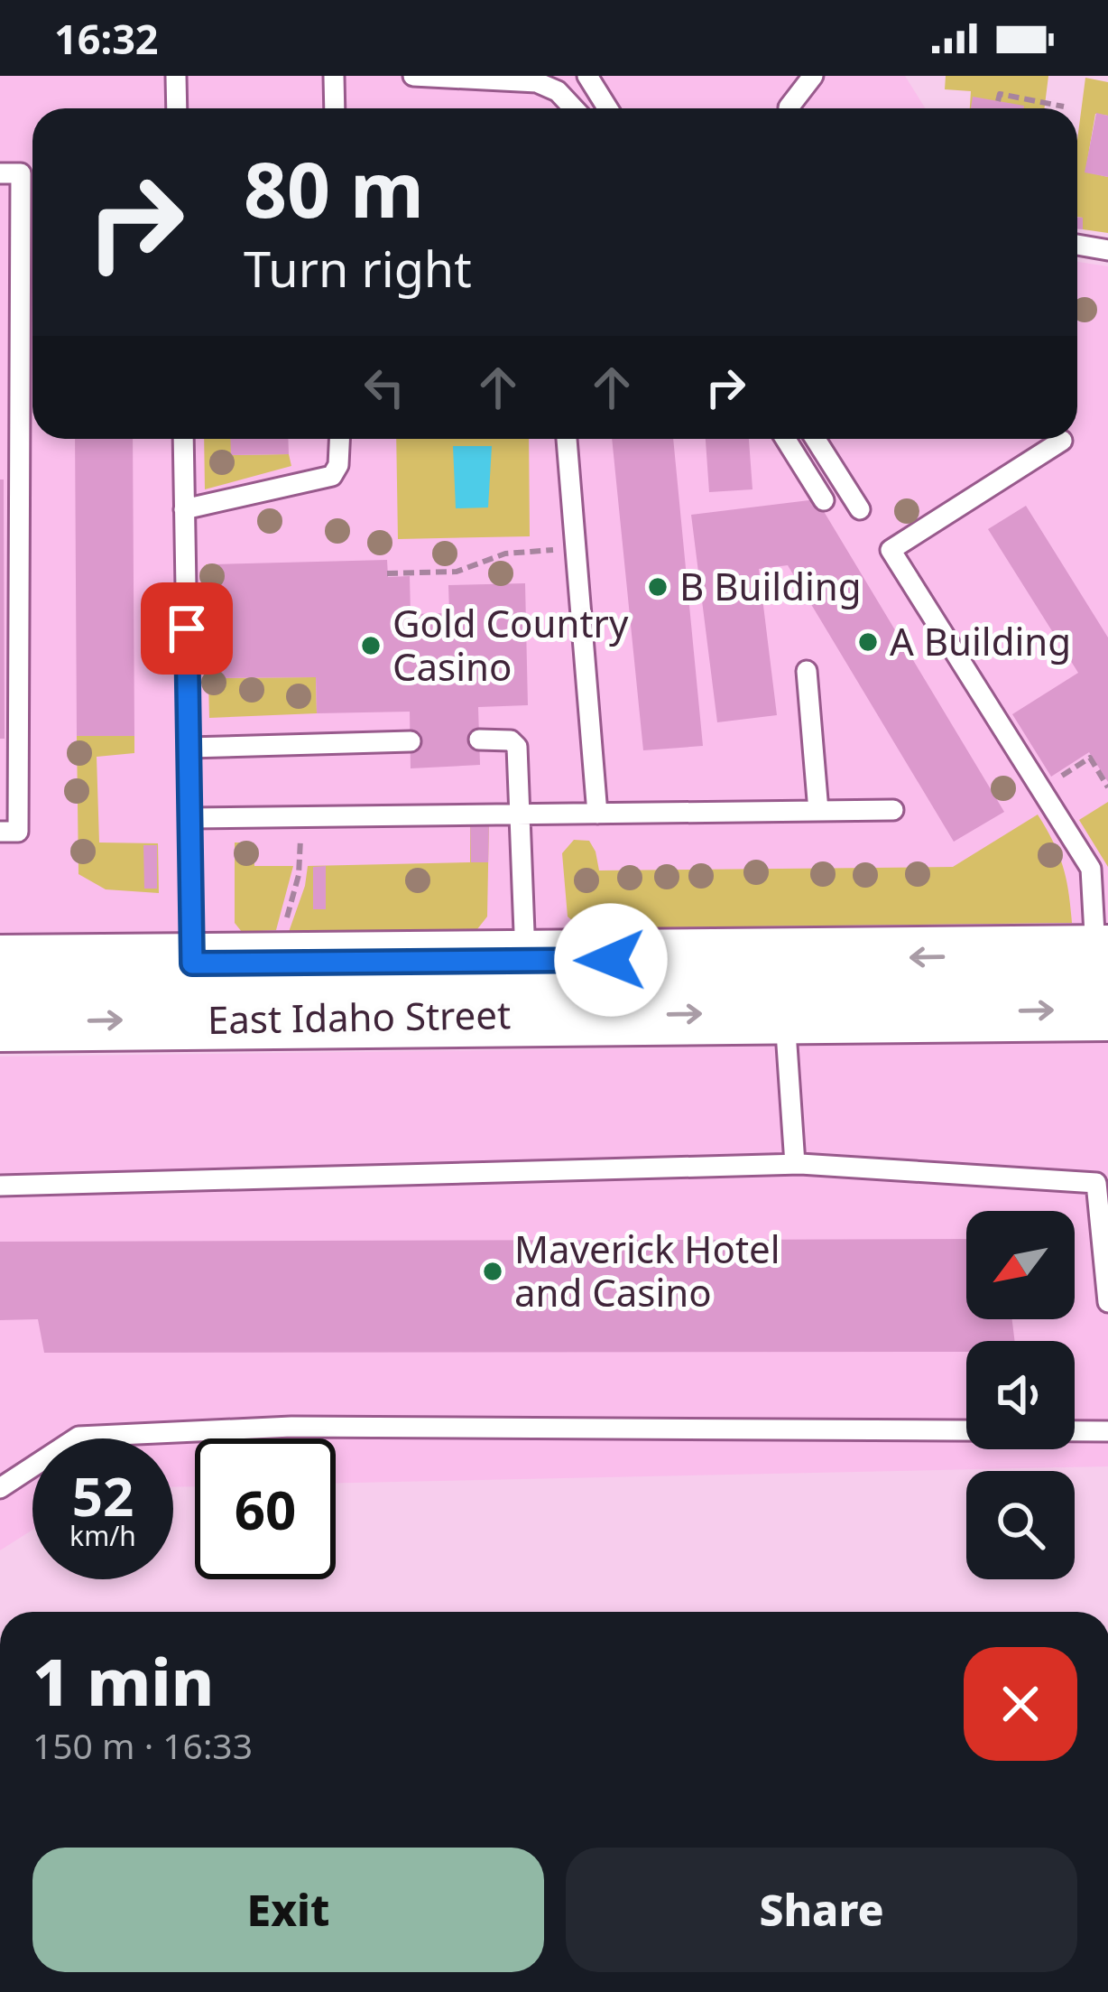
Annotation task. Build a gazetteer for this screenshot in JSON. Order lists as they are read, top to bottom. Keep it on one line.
{"streets":{"main road":["East Idaho Street"]},"places":["B Building","A Building","Gold Country Casino","Maverick Hotel and Casino"],"north":"bottom left","page":{"status":"16:32","turn":["80 m","Turn right"],"speed":"52 km/h","limit":"60","heading":["1 min","150 m · 16:33"],"buttons":["Exit","Share"]}}
